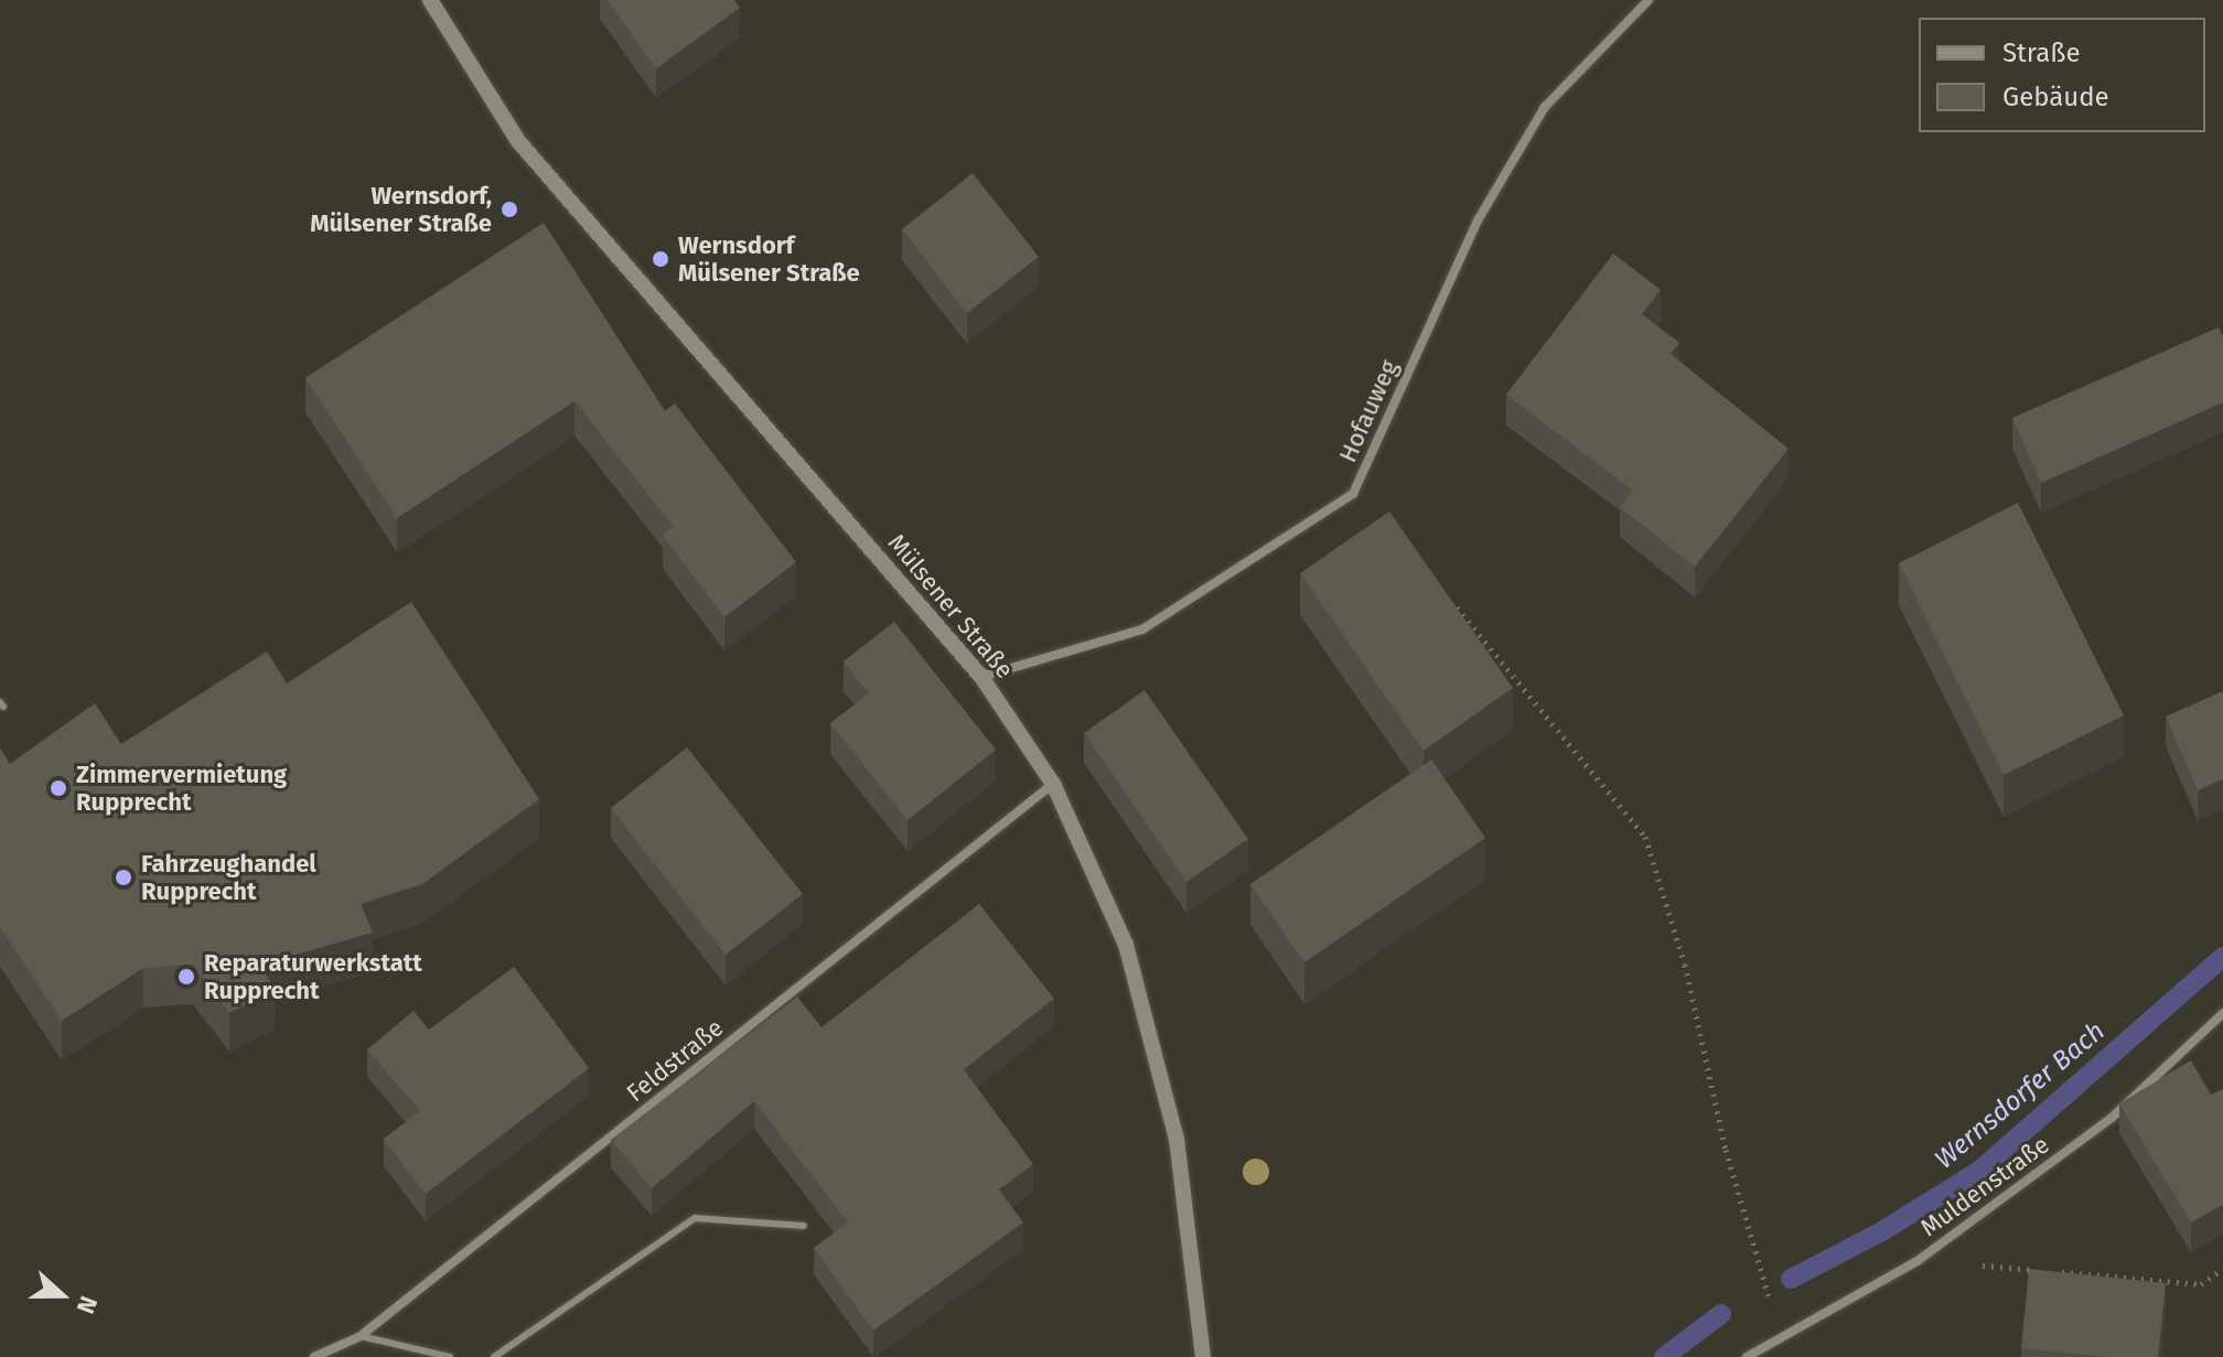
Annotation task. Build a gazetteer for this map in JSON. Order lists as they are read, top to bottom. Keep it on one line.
{"streets":{"street":["Hofauweg","Mülsener Straße","Feldstraße","Muldenstraße"]},"crossings":[["Hofauweg","Mülsener Straße"],["Mülsener Straße","Feldstraße"]],"water":["Wernsdorfer Bach"],"places":["Wernsdorf, Mülsener Straße","Wernsdorf Mülsener Straße","Zimmervermietung Rupprecht","Fahrzeughandel Rupprecht","Reparaturwerkstatt Rupprecht"],"legend":["Straße","Gebäude"],"north":"right"}
